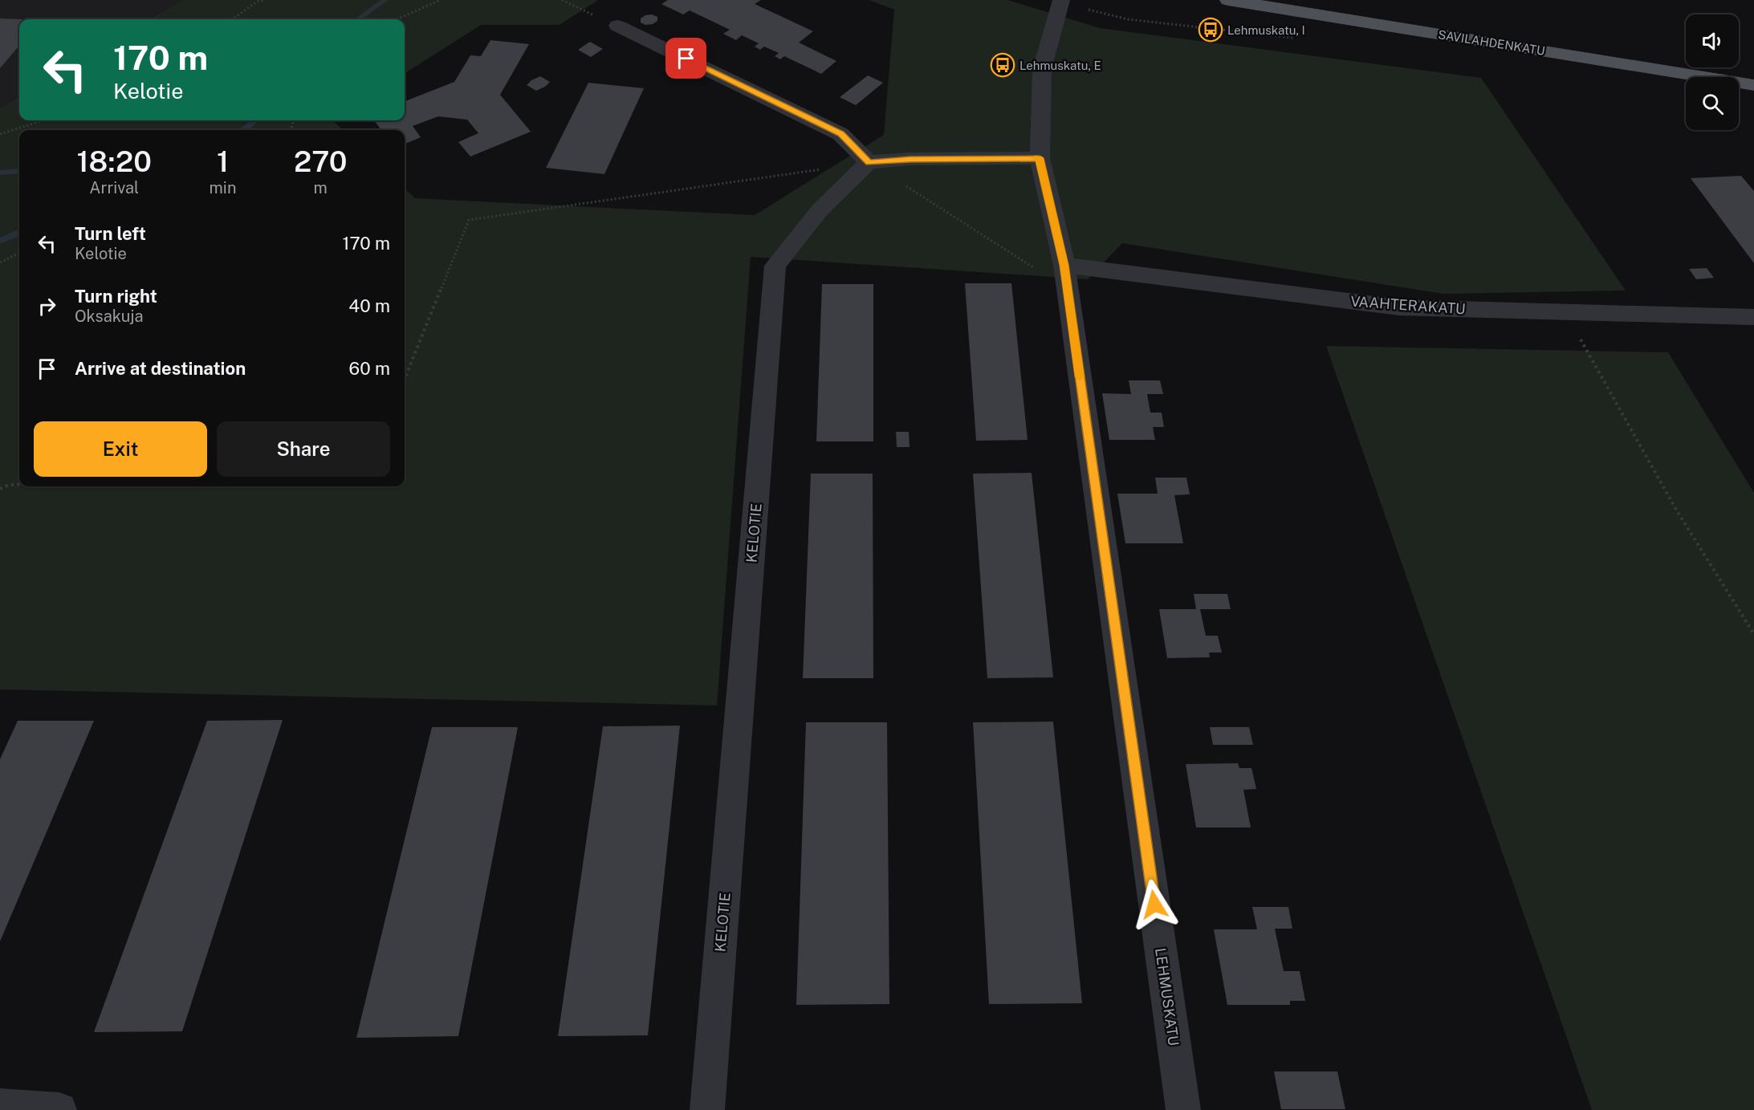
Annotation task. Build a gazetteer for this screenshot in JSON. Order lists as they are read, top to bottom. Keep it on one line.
{"streets":{"main road":["SAVILAHDENKATU"],"street":["VAAHTERAKATU","KELOTIE","LEHMUSKATU"]},"crossings":[["VAAHTERAKATU","LEHMUSKATU"]],"places":{"bus stop":["Lehmuskatu, I","Lehmuskatu, E"]},"page":{"turn":["170 m","Kelotie"],"eta":["18:20","Arrival","1","min","270","m"],"list":[{"name":"Turn left","note":"Kelotie","value":"170 m"},{"name":"Turn right","note":"Oksakuja","value":"40 m"},{"name":"Arrive at destination","value":"60 m"}],"buttons":["Exit","Share"]}}
